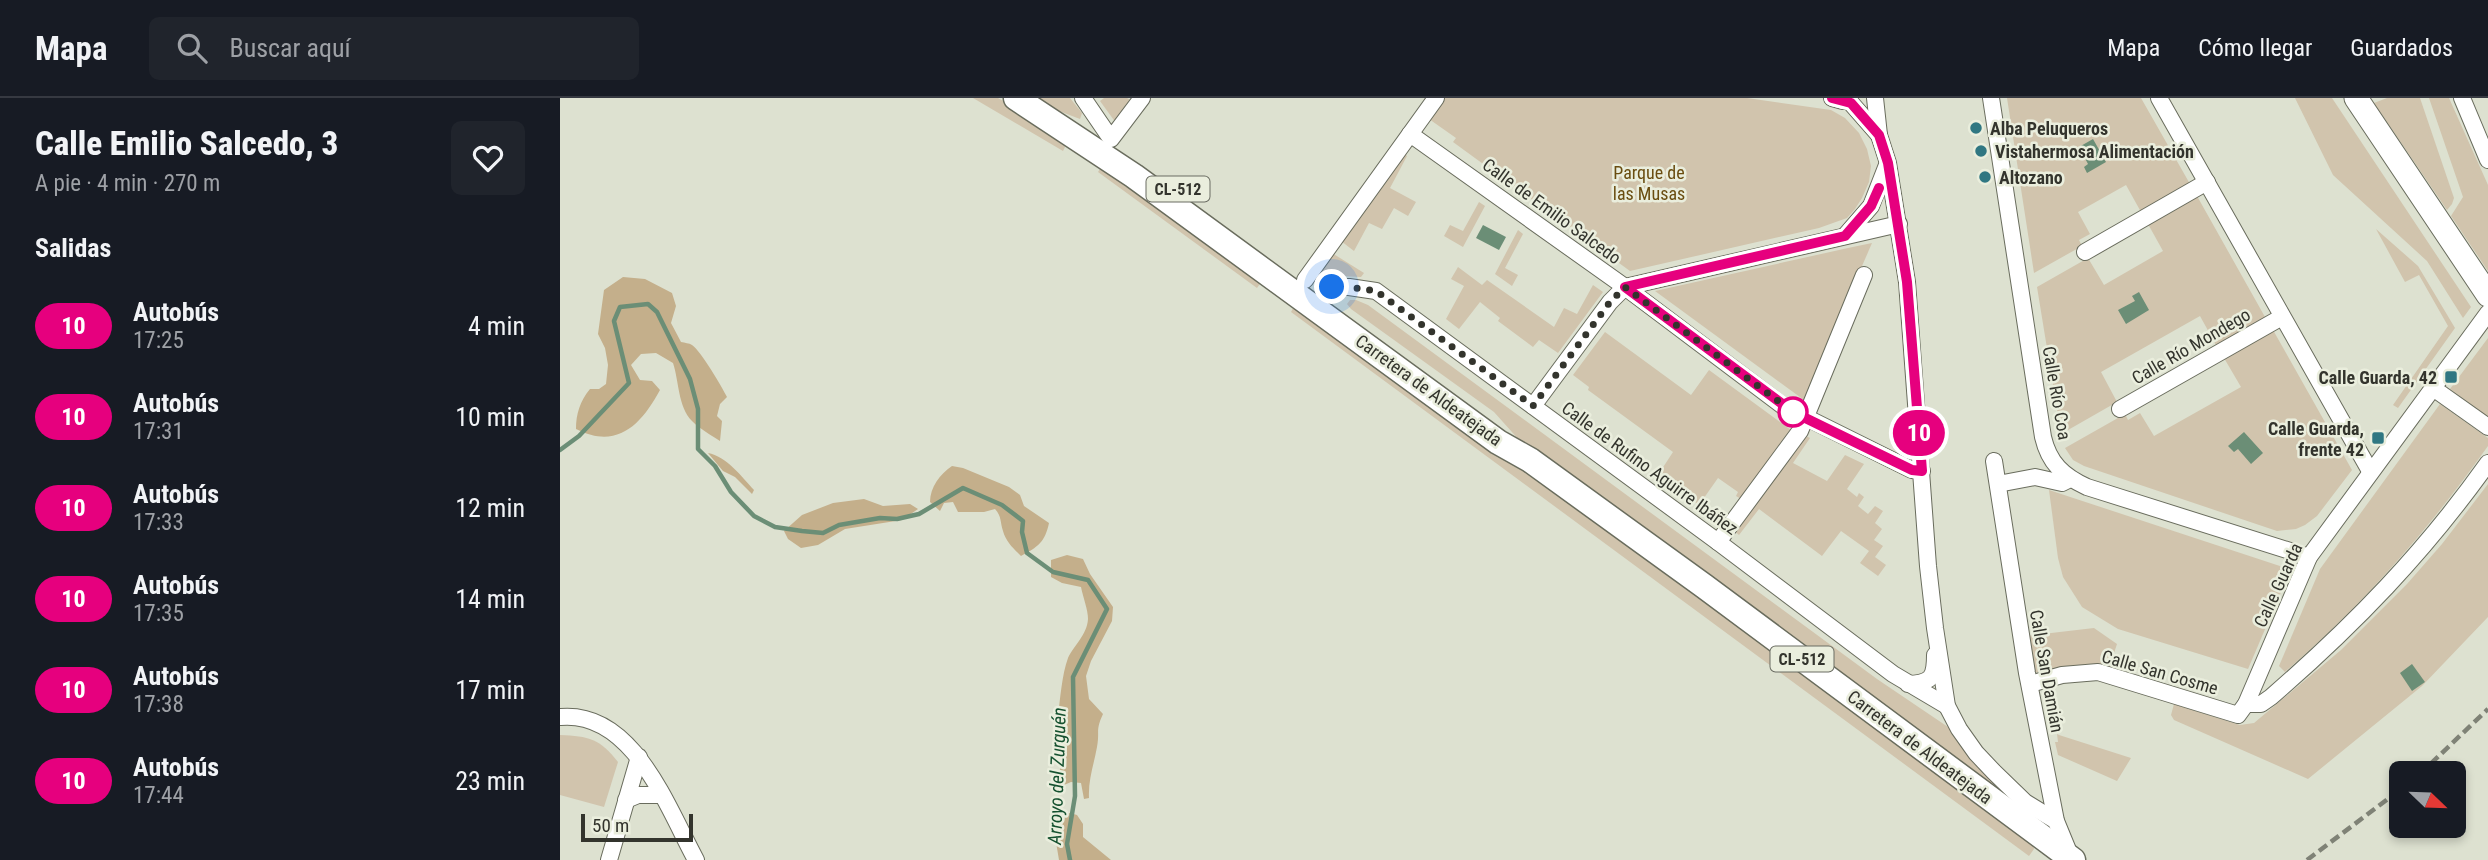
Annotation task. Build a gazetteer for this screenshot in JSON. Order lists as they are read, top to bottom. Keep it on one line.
{"streets":{"main road":["CL-512","Carretera de Aldeatejada"],"street":["Calle de Emilio Salcedo","Calle Río Mondego","Calle Río Coa","Calle de Rufino Aguirre Ibáñez","Calle Guarda","Calle San Damián","Calle San Cosme"]},"crossings":[["Carretera de Aldeatejada","Calle de Rufino Aguirre Ibáñez"],["Carretera de Aldeatejada","Calle San Damián"],["Calle Guarda","Calle San Cosme"],["Calle San Damián","Calle San Cosme"]],"water":["Arroyo del Zurguén"],"parks":["Parque de las Musas"],"places":{"other":["Alba Peluqueros","Vistahermosa Alimentación","Altozano"],"transit":["Calle Guarda, 42","Calle Guarda, frente 42"]},"lines":["bus line 10"],"scale_bar":"50 m","north":"bottom right","page":{"header":"Mapa","search":"Buscar aquí","nav":["Mapa","Cómo llegar","Guardados"],"heading":[["Calle Emilio Salcedo, 3","A pie · 4 min · 270 m"],"Salidas"],"on_map":"10","list":[{"mark":"10","name":"Autobús","note":"17:25","value":"4 min"},{"mark":"10","name":"Autobús","note":"17:31","value":"10 min"},{"mark":"10","name":"Autobús","note":"17:33","value":"12 min"},{"mark":"10","name":"Autobús","note":"17:35","value":"14 min"},{"mark":"10","name":"Autobús","note":"17:38","value":"17 min"},{"mark":"10","name":"Autobús","note":"17:44","value":"23 min"}],"scale":"50 m"}}
